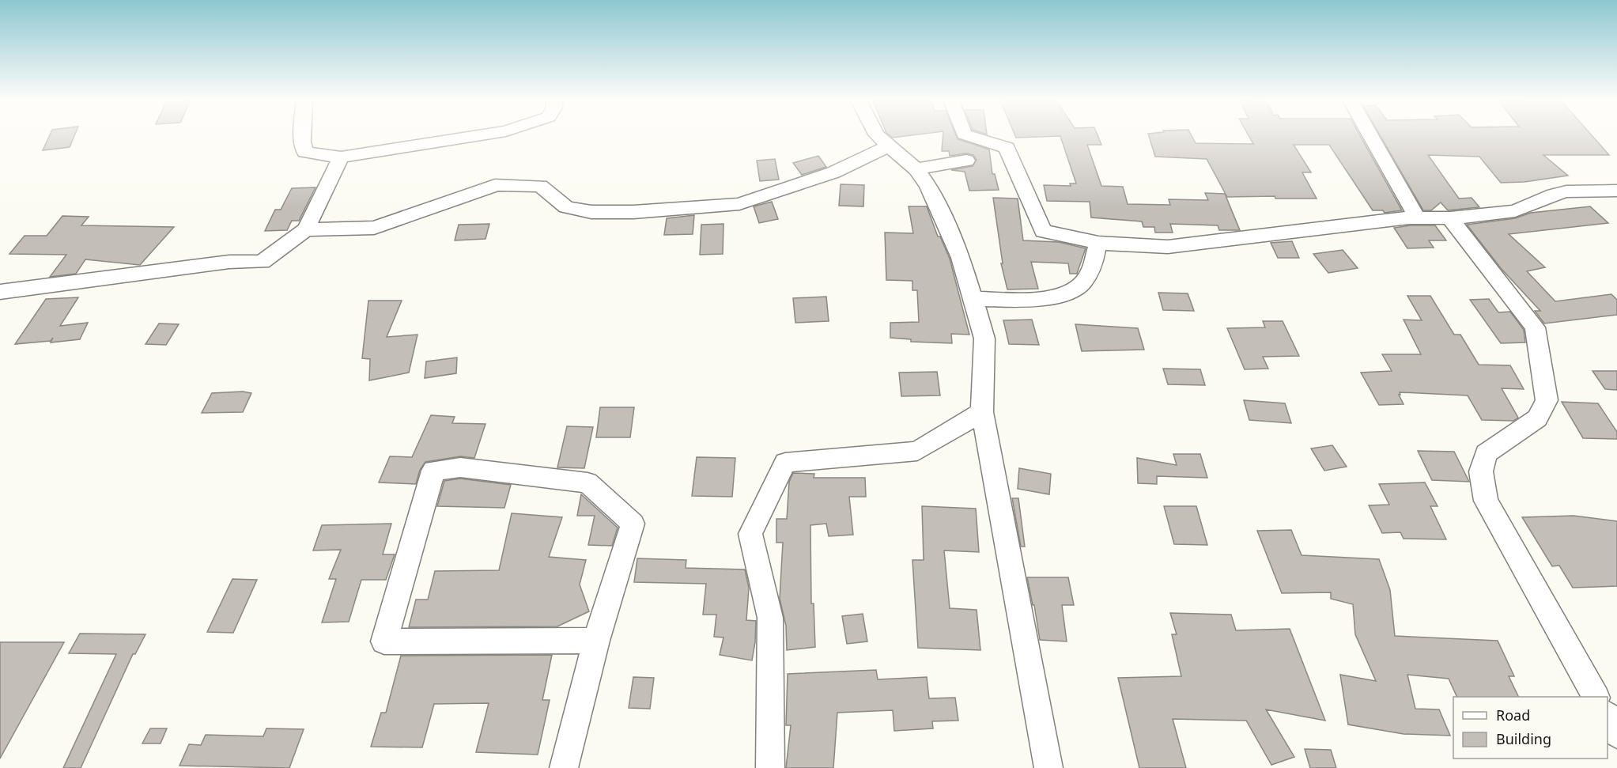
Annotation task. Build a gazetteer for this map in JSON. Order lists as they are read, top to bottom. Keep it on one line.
{"legend":["Road","Building"]}
